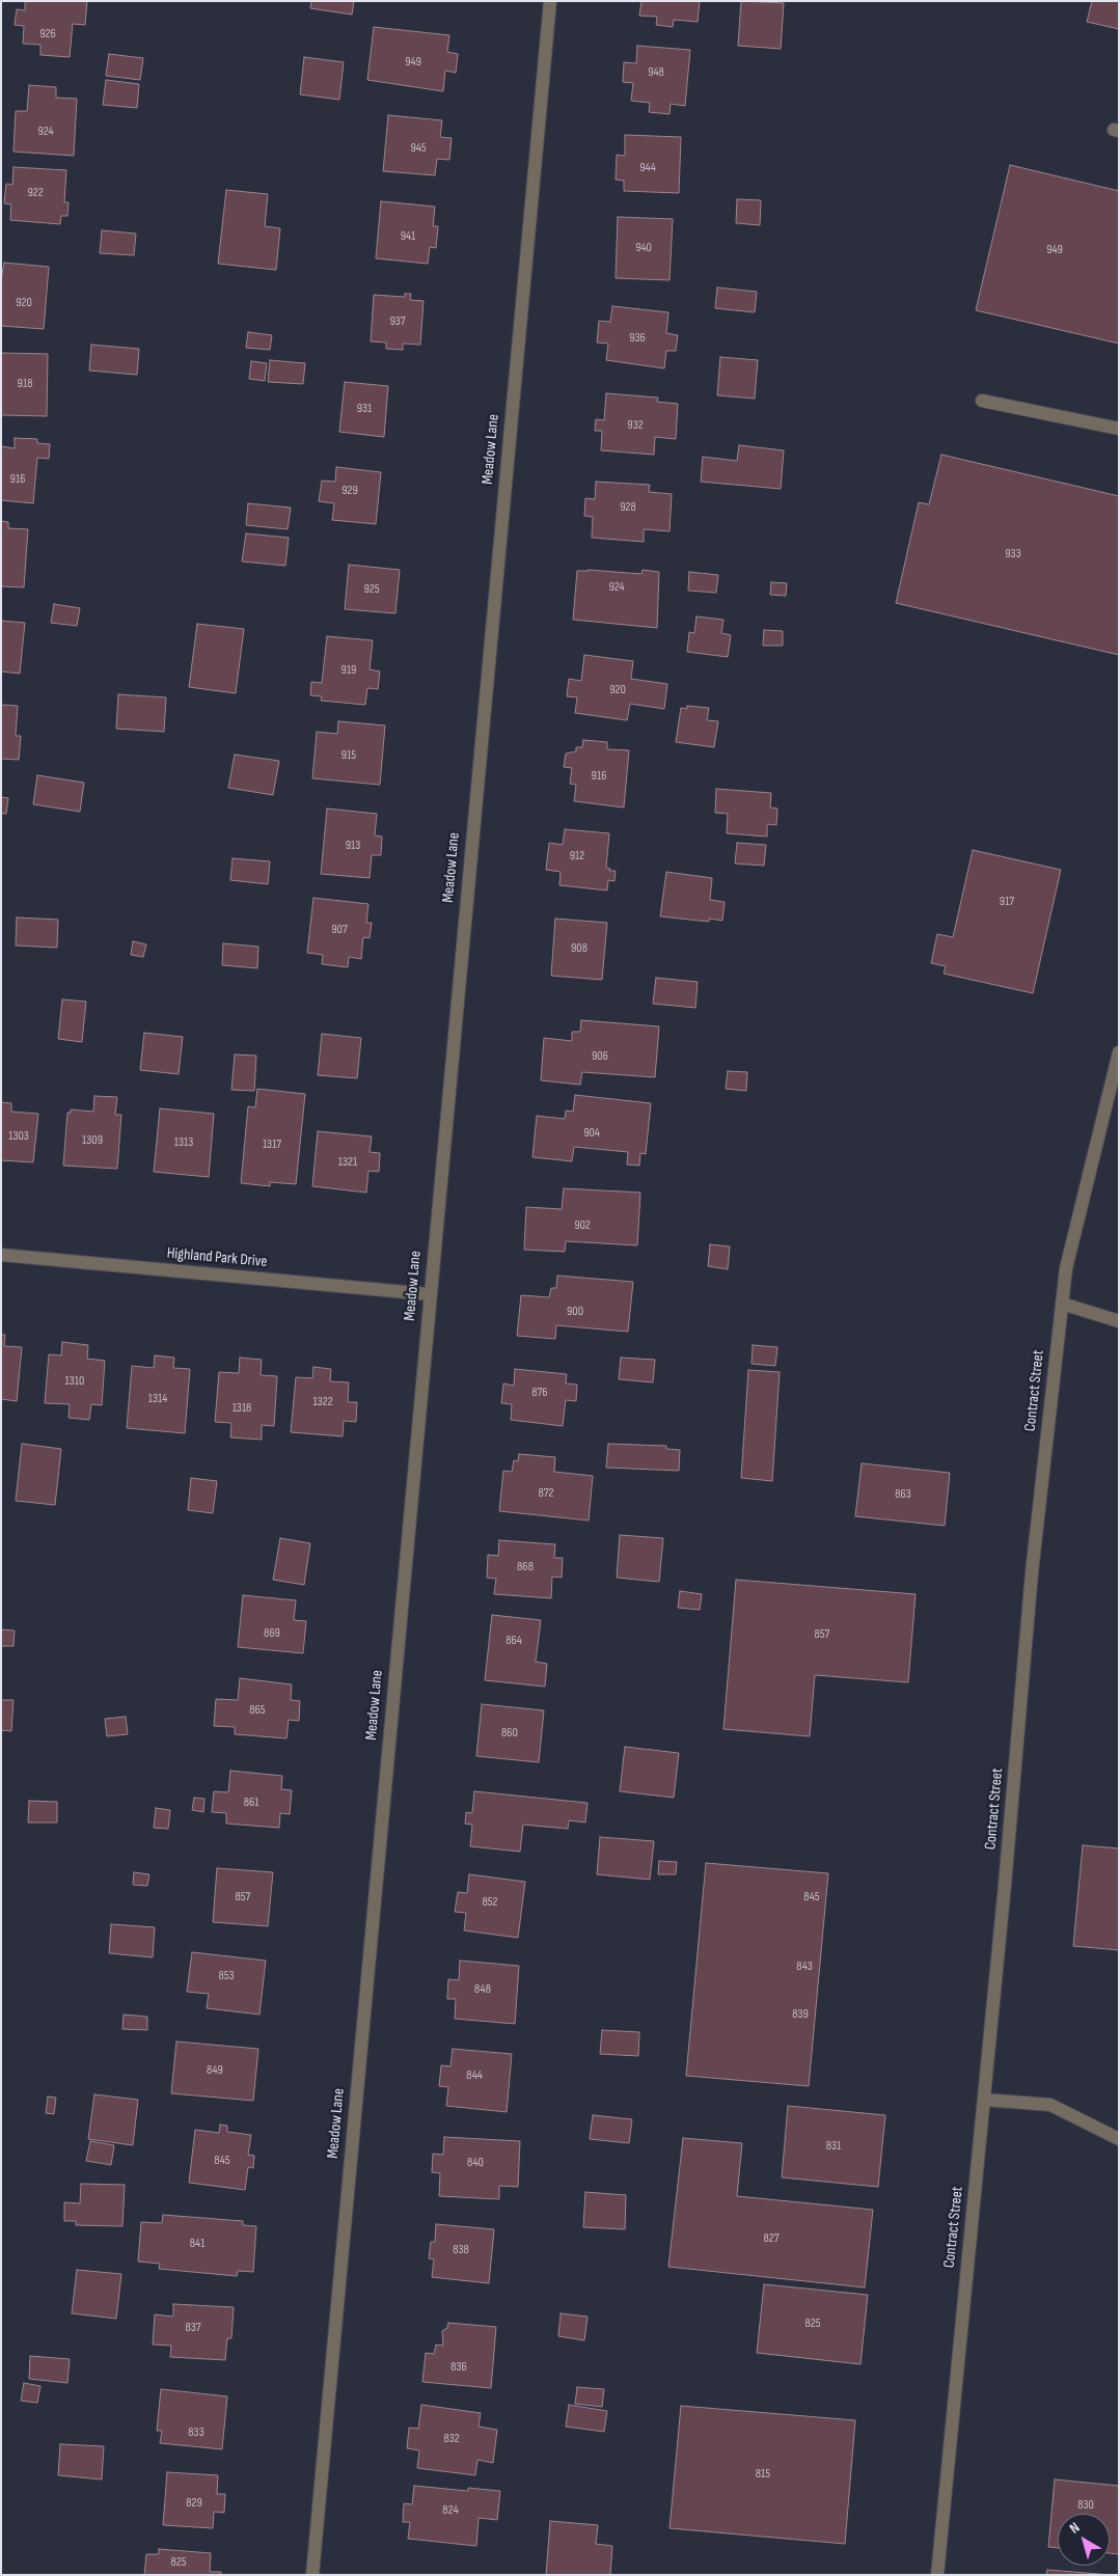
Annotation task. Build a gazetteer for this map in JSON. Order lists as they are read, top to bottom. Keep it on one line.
{"streets":{"street":["Meadow Lane","Highland Park Drive","Contract Street"]},"crossings":[["Meadow Lane","Highland Park Drive"]],"house_numbers":["926","949","948","924","945","944","922","941","940","949","920","937","936","918","931","932","916","929","928","933","924","925","919","920","915","916","913","912","917","907","908","906","904","1303","1309","1313","1317","1321","902","900","1310","876","1314","1322","1318","872","863","868","869","857","864","865","860","861","857","845","852","843","853","848","839","849","844","831","845","840","827","841","838","825","837","836","833","832","815","829","830","824","825"],"north":"top left"}
